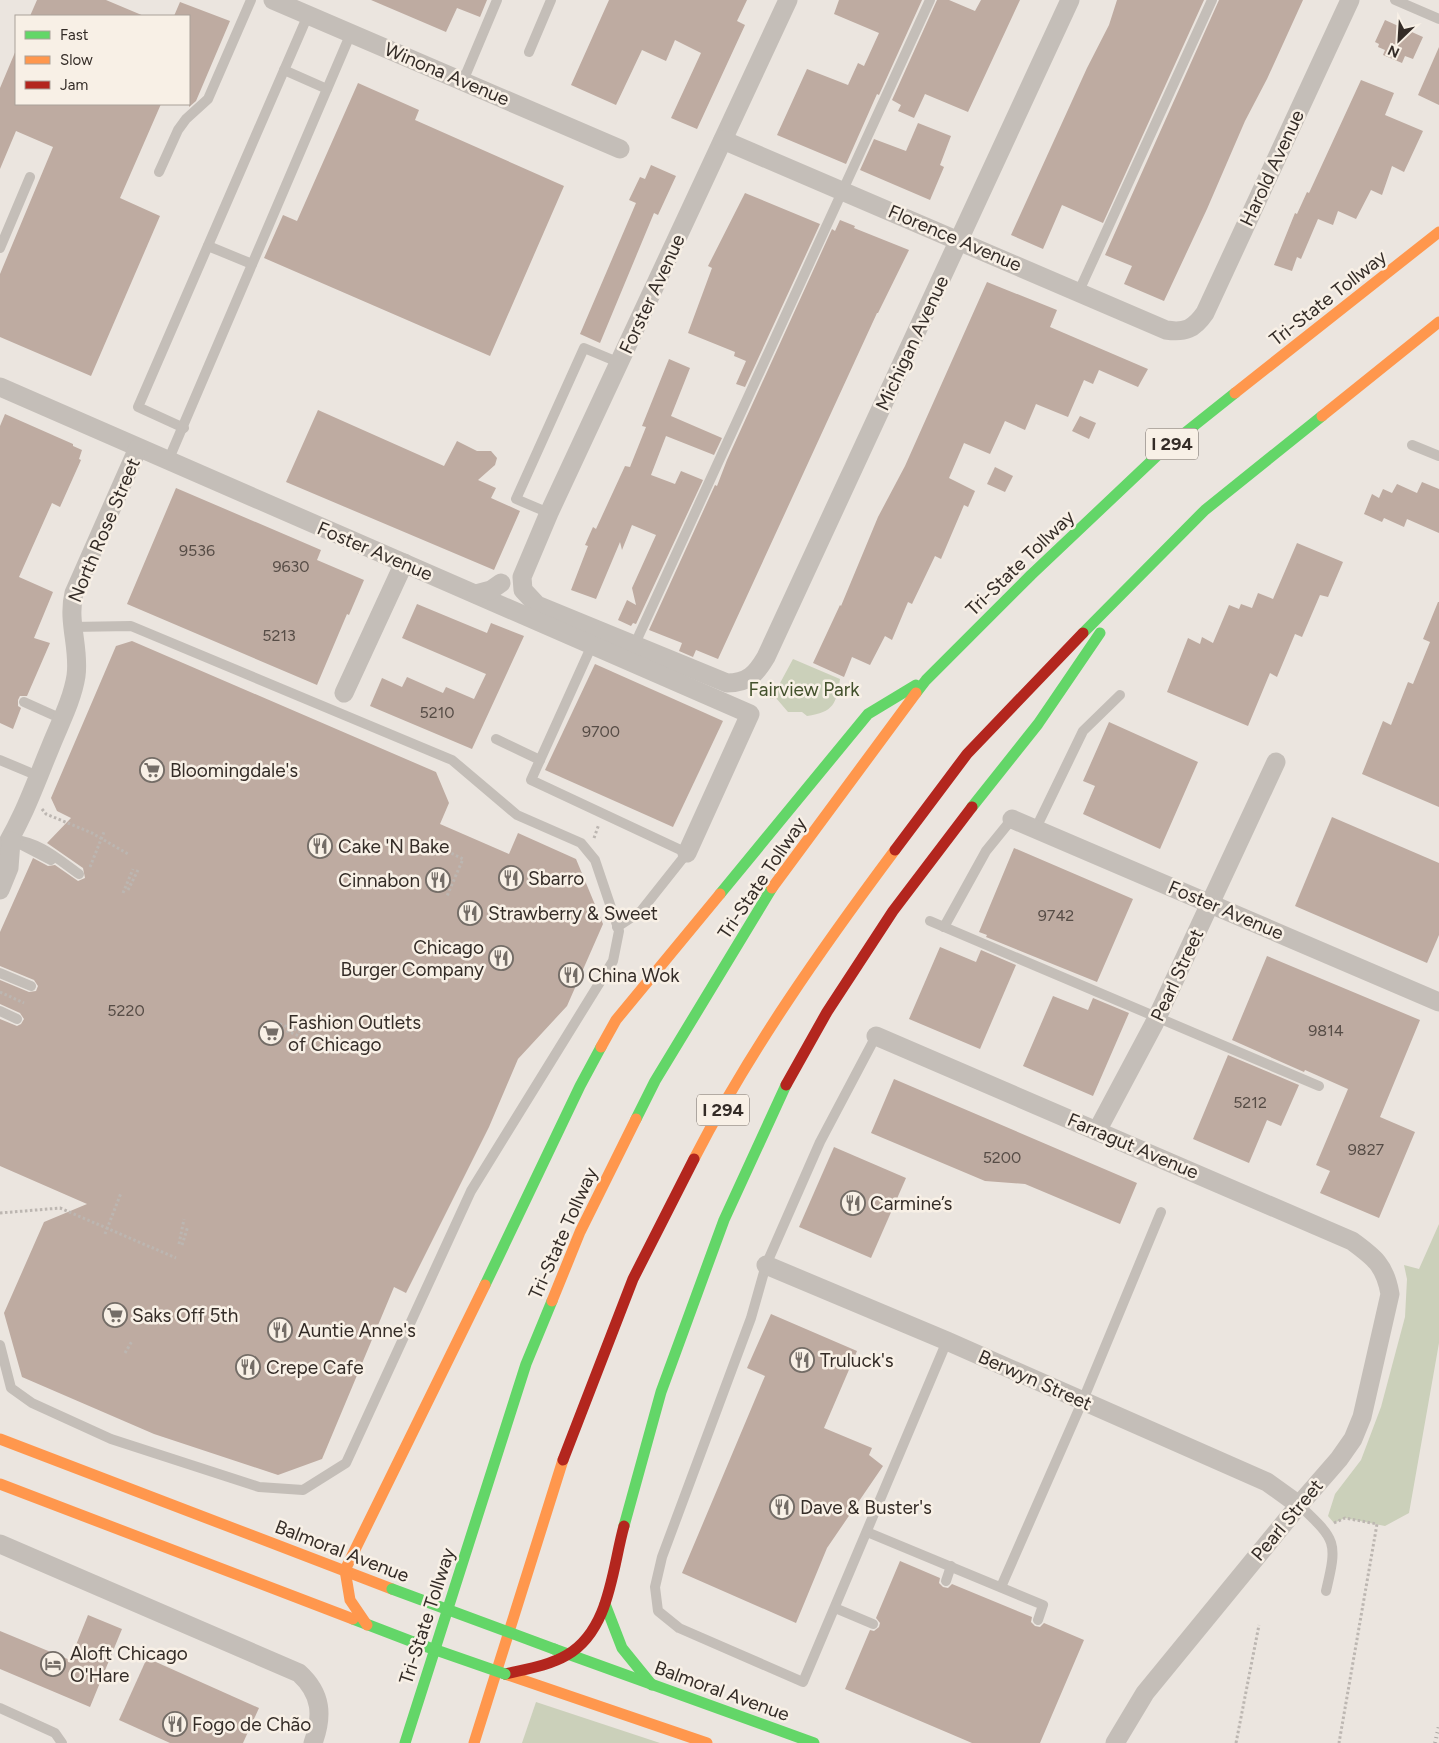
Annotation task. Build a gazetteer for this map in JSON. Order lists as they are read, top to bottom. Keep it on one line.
{"streets":{"main road":["Tri-State Tollway","I 294","Balmoral Avenue"],"street":["Winona Avenue","Harold Avenue","Florence Avenue","Forster Avenue","Michigan Avenue","North Rose Street","Foster Avenue","Pearl Street","Farragut Avenue","Berwyn Street"]},"crossings":[["Harold Avenue","Florence Avenue"],["Florence Avenue","Forster Avenue"],["Florence Avenue","Michigan Avenue"],["Forster Avenue","Michigan Avenue"],["North Rose Street","Foster Avenue"],["Foster Avenue","Pearl Street"],["Pearl Street","Farragut Avenue"],["Pearl Street","Berwyn Street"]],"parks":["Fairview Park"],"places":{"supermarket":["Bloomingdale's","Fashion Outlets of Chicago","Saks Off 5th"],"restaurant":["Cake 'N Bake","Sbarro","Cinnabon","Strawberry & Sweet","Chicago Burger Company","China Wok","Carmine’s","Auntie Anne's","Truluck's","Crepe Cafe","Dave & Buster's","Fogo de Chão"],"hotel":["Aloft Chicago O'Hare"]},"house_numbers":["9536","9630","5213","5210","9700","9742","5220","9814","5212","9827","5200"],"legend":["Fast","Slow","Jam"],"north":"bottom left"}
